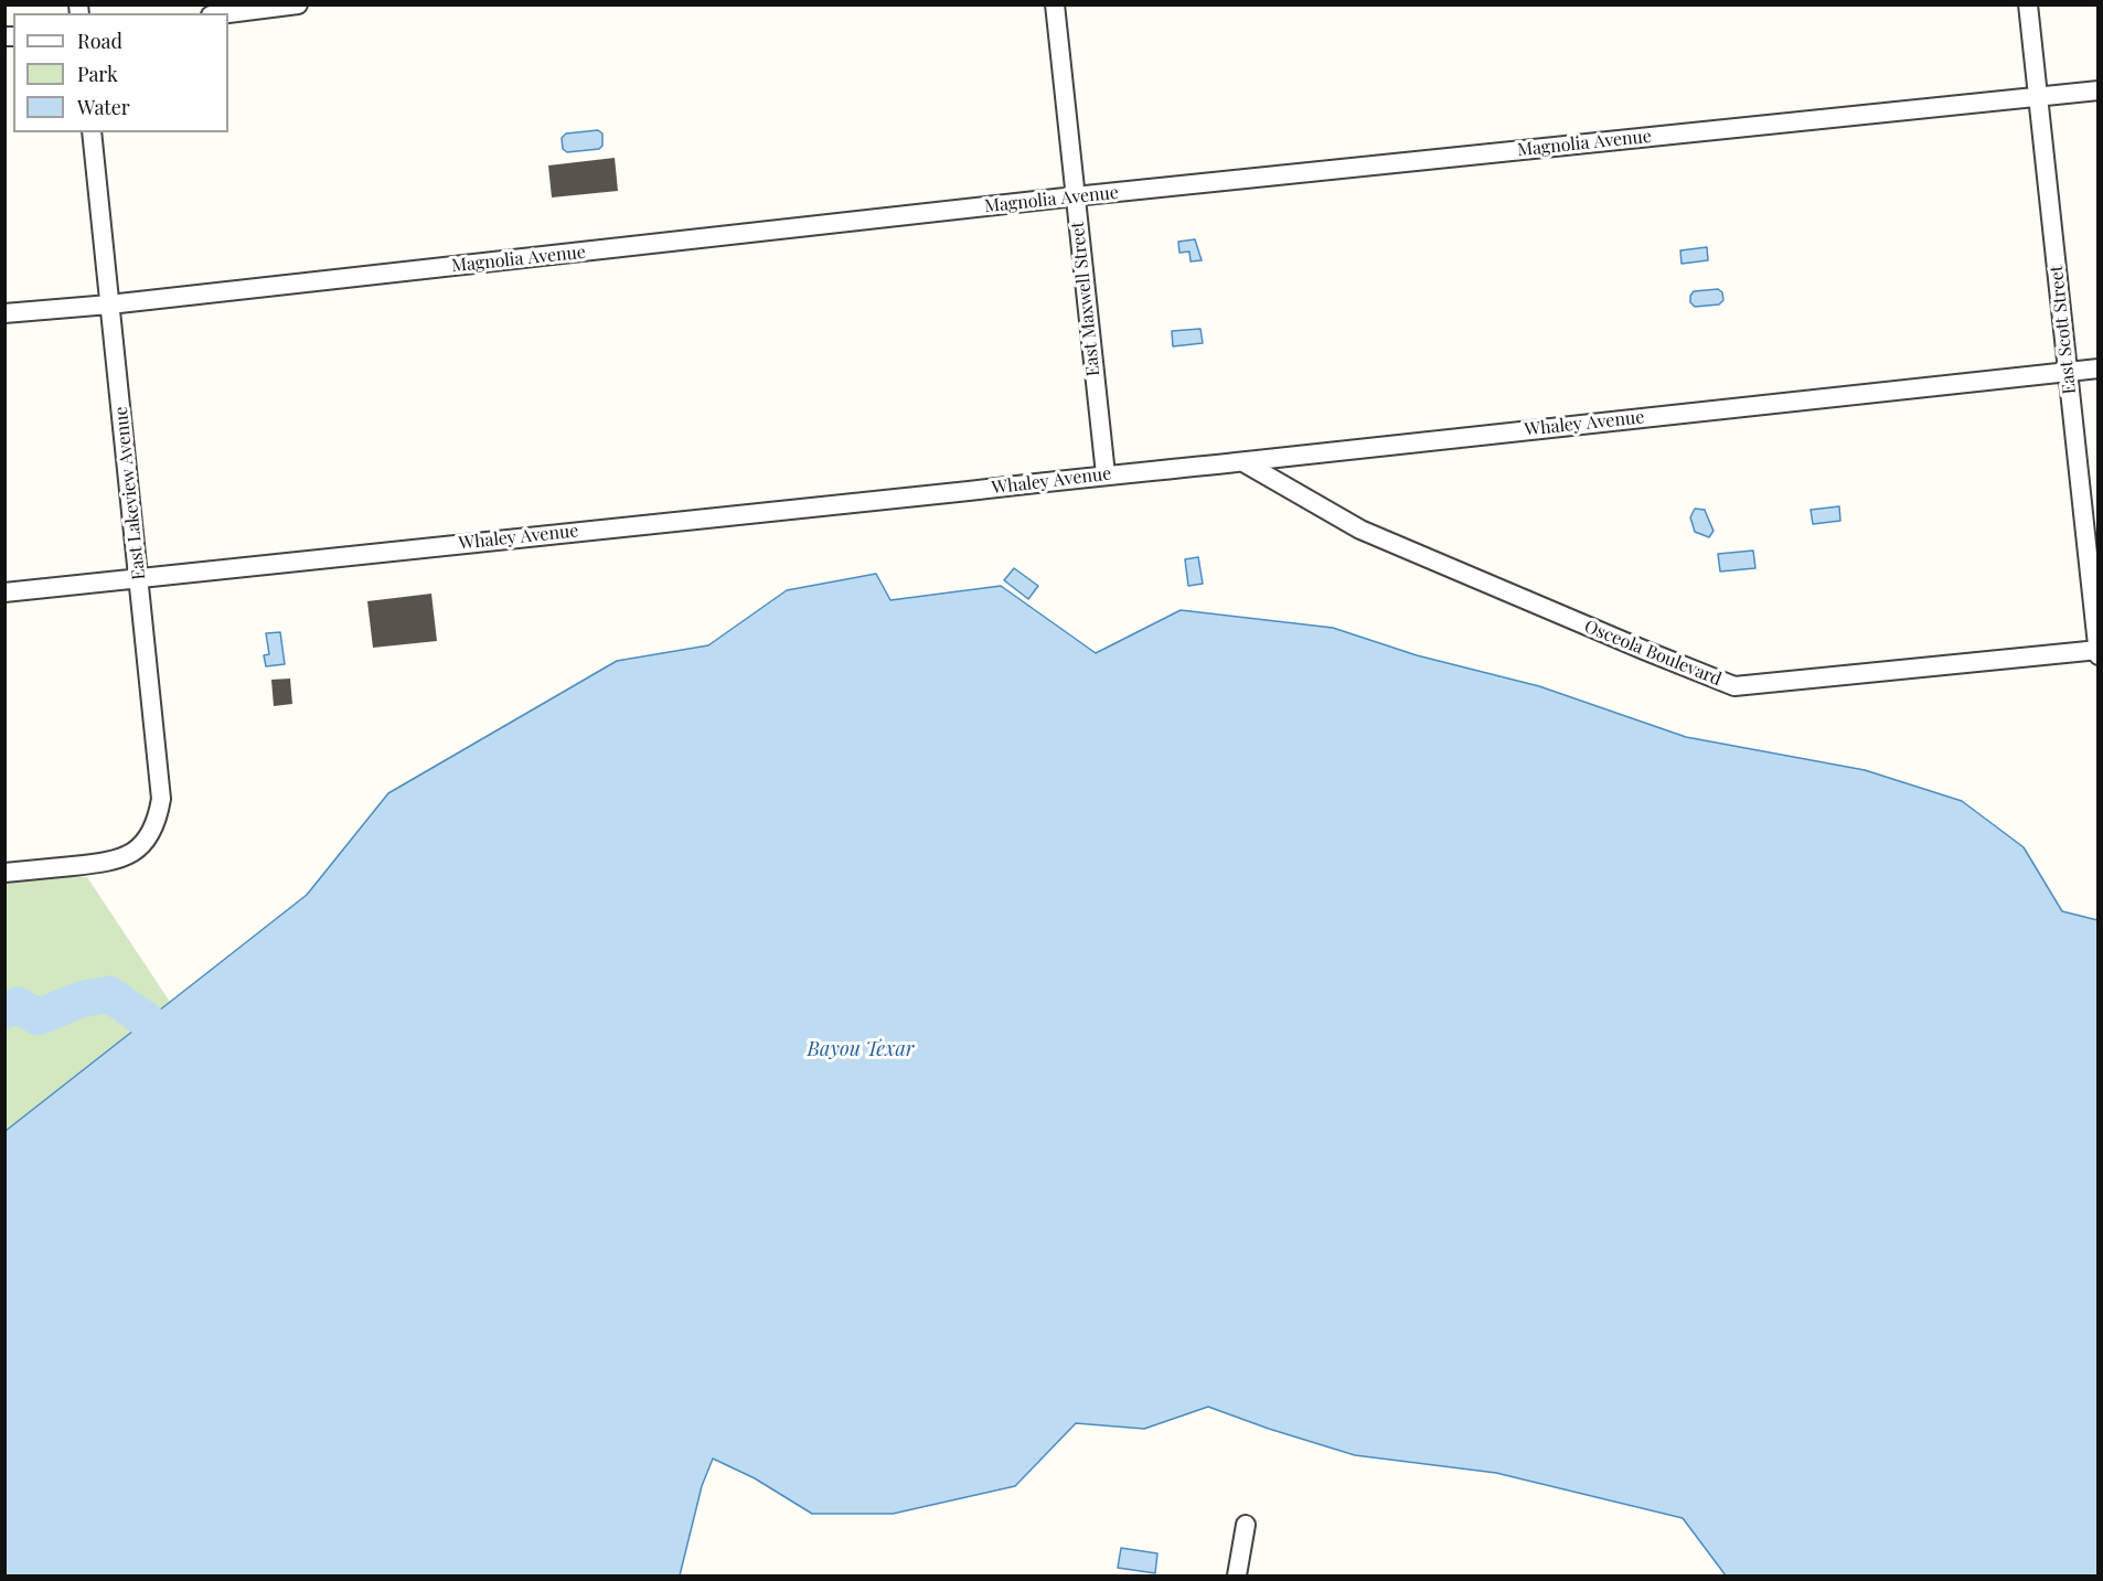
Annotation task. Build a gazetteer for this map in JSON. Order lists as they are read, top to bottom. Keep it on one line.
{"streets":{"street":["Magnolia Avenue","East Maxwell Street","East Scott Street","Whaley Avenue","East Lakeview Avenue","Osceola Boulevard"]},"crossings":[["Magnolia Avenue","East Maxwell Street"],["Magnolia Avenue","East Scott Street"],["Magnolia Avenue","East Lakeview Avenue"],["East Maxwell Street","Whaley Avenue"],["East Scott Street","Whaley Avenue"],["East Scott Street","Osceola Boulevard"],["Whaley Avenue","East Lakeview Avenue"],["Whaley Avenue","Osceola Boulevard"]],"water":["Bayou Texar"],"legend":["Road","Park","Water"]}
